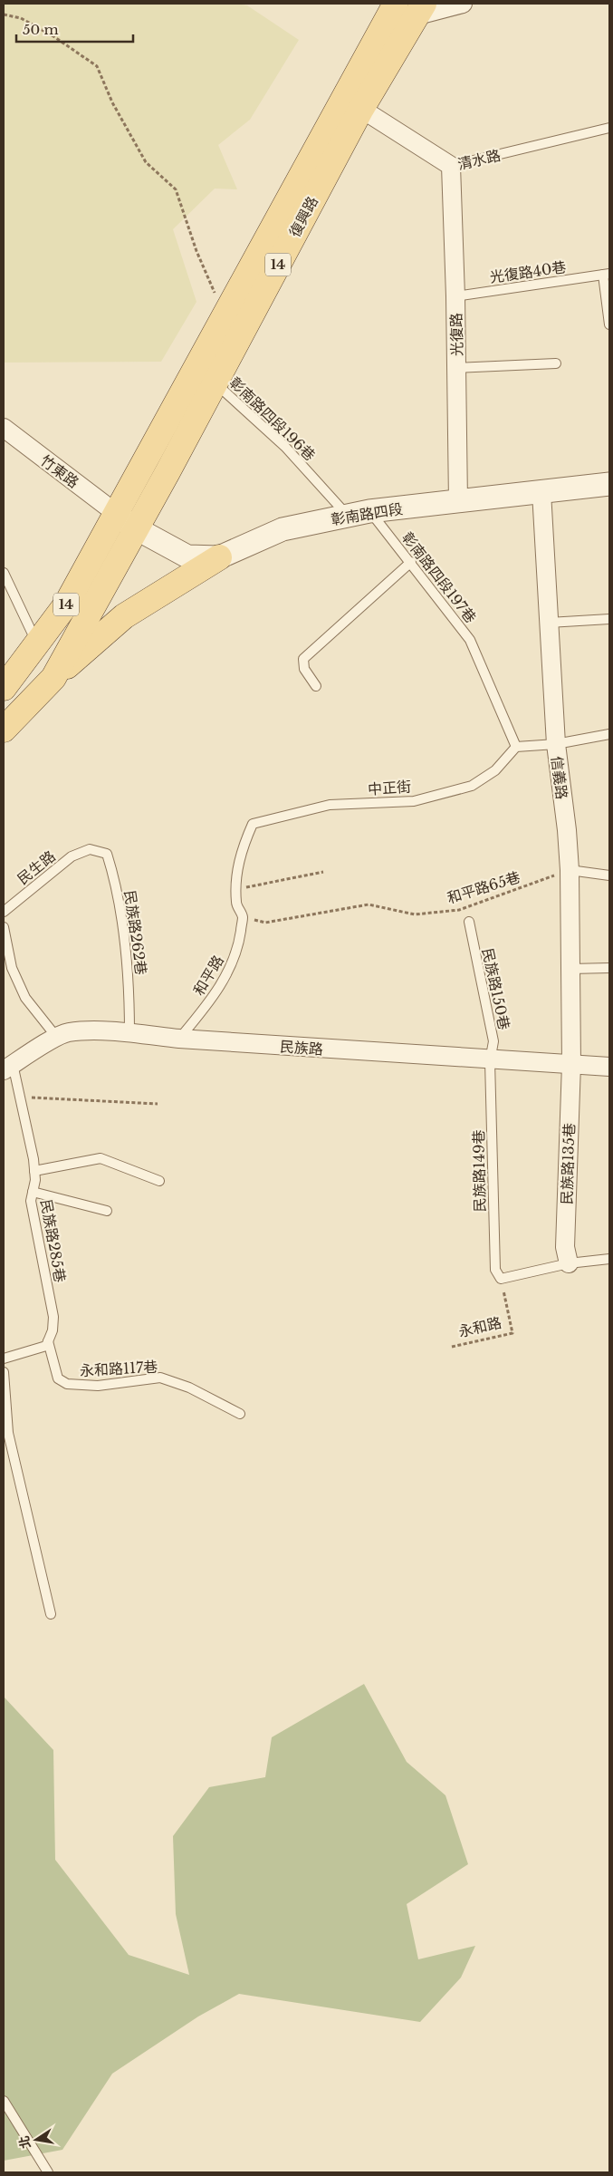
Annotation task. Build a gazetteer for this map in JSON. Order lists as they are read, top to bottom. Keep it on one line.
{"streets":{"main road":["復興路","14"],"street":["清水路","光復路","竹東路","彰南路四段","信義路","民族路","民族路135巷"],"lane":["光復路40巷","彰南路四段196巷","彰南路四段197巷","中正街","民生路","民族路262巷","和平路","民族路150巷","民族路149巷","民族路285巷","永和路117巷"],"path":["和平路65巷","永和路"]},"crossings":[["清水路","復興路"],["清水路","光復路"],["復興路","14"],["復興路","彰南路四段196巷"],["復興路","竹東路"],["復興路","彰南路四段"],["14","竹東路"],["14","彰南路四段"],["光復路40巷","光復路"],["光復路","彰南路四段"],["彰南路四段196巷","彰南路四段"],["竹東路","彰南路四段"],["彰南路四段","彰南路四段197巷"],["彰南路四段","信義路"],["彰南路四段197巷","中正街"],["信義路","和平路65巷"],["信義路","民族路"],["信義路","民族路135巷"],["中正街","和平路65巷"],["中正街","和平路"],["民生路","民族路262巷"],["和平路65巷","和平路"],["民族路262巷","民族路"],["和平路","民族路"],["民族路150巷","民族路"],["民族路150巷","民族路149巷"],["民族路","民族路135巷"],["民族路","民族路149巷"],["民族路","民族路285巷"],["民族路149巷","永和路"],["民族路285巷","永和路117巷"]],"scale_bar":"50 m","north":"left"}
